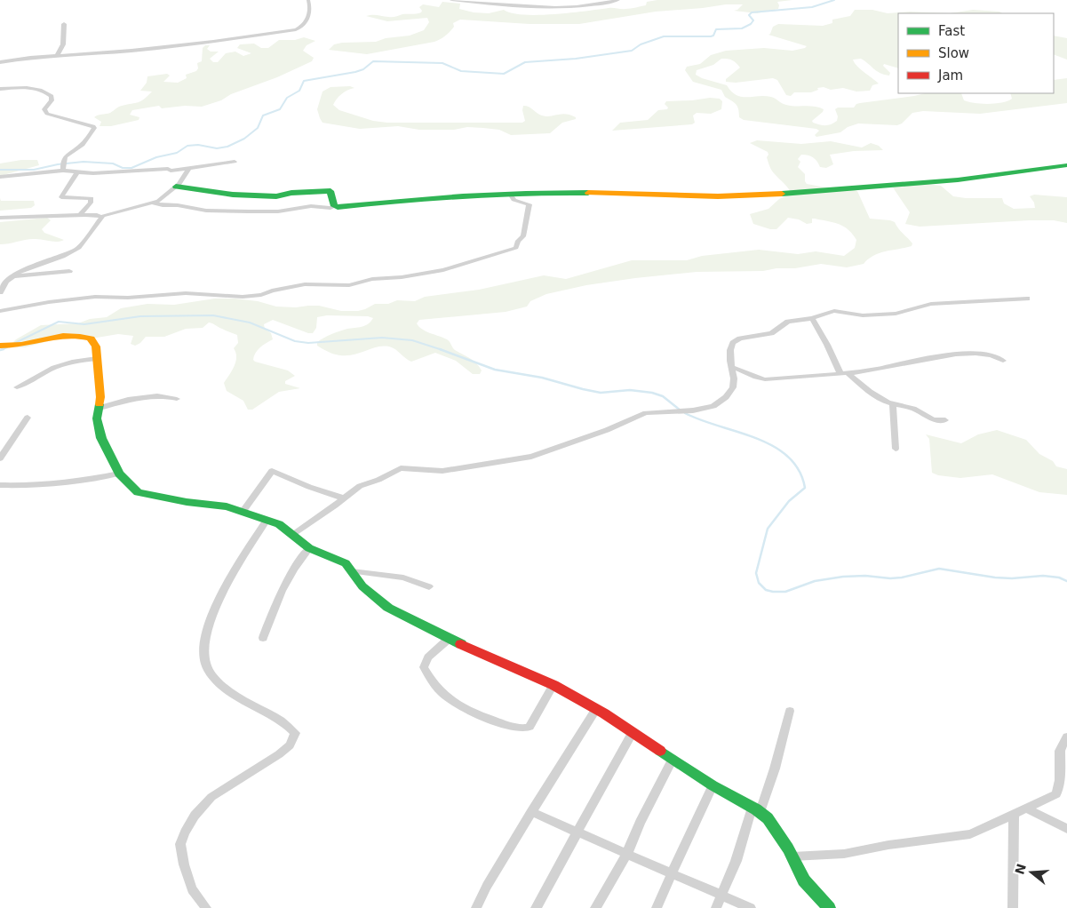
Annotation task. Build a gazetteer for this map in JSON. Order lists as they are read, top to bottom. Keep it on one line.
{"legend":["Fast","Slow","Jam"],"north":"left"}
